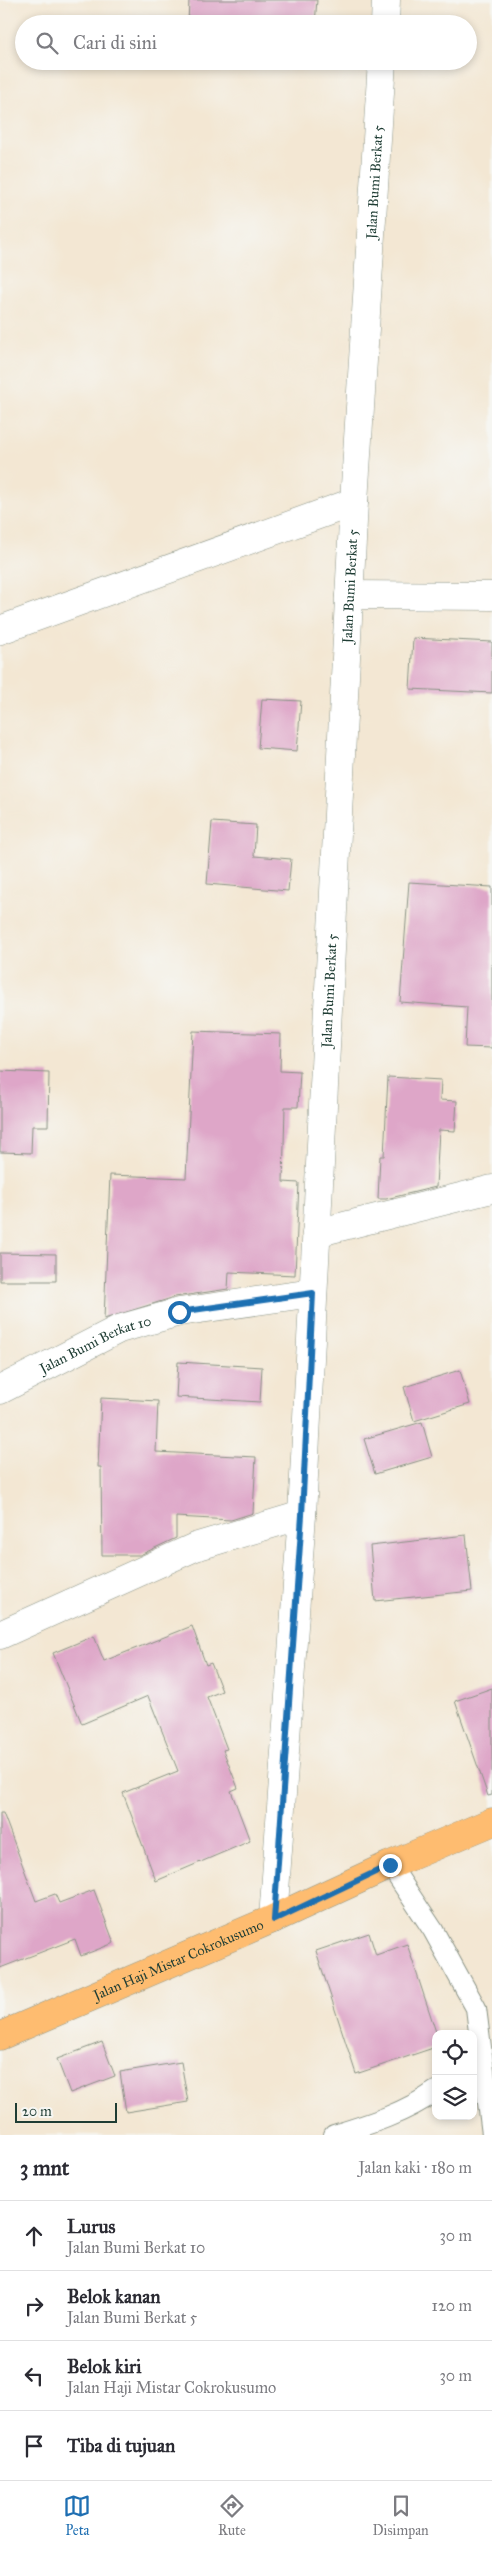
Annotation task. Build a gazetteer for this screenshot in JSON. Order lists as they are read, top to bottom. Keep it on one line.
{"streets":{"main road":["Jalan Haji Mistar Cokrokusumo"],"street":["Jalan Bumi Berkat 5","Jalan Bumi Berkat 10"]},"crossings":[["Jalan Bumi Berkat 5","Jalan Bumi Berkat 10"],["Jalan Bumi Berkat 5","Jalan Haji Mistar Cokrokusumo"]],"scale_bar":"20 m","page":{"search":"Cari di sini","scale":"20 m","heading":["3 mnt","Jalan kaki · 180 m"],"list":[["Lurus","Jalan Bumi Berkat 10","30 m"],["Belok kanan","Jalan Bumi Berkat 5","120 m"],["Belok kiri","Jalan Haji Mistar Cokrokusumo","30 m"],"Tiba di tujuan"],"nav":["Peta","Rute","Disimpan"]}}
